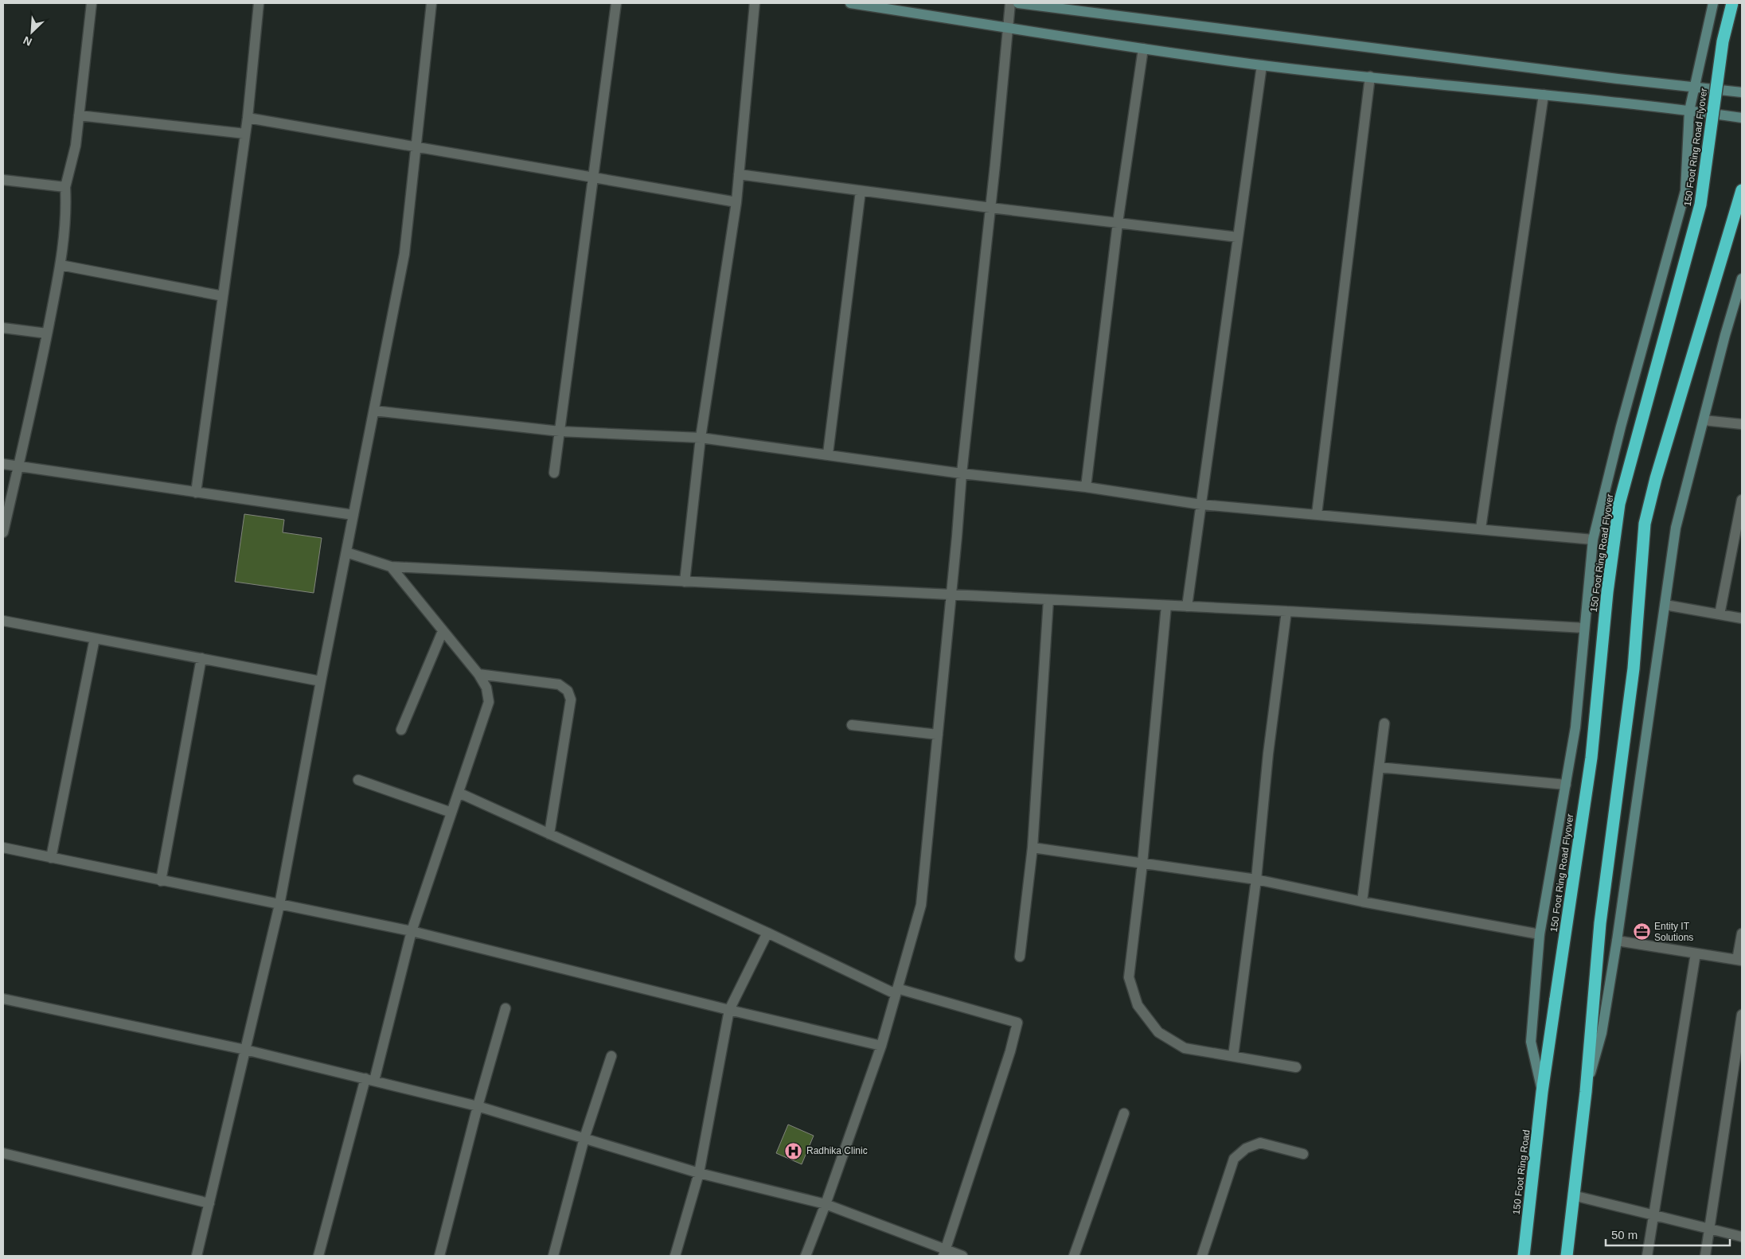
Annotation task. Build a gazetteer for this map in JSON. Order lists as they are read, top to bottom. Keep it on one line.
{"streets":{"highway":["150 Foot Ring Road Flyover","150 Foot Ring Road"]},"crossings":[["150 Foot Ring Road Flyover","150 Foot Ring Road"]],"places":{"office":["Entity IT Solutions"],"hospital":["Radhika Clinic"]},"scale_bar":"50 m","north":"bottom left"}
